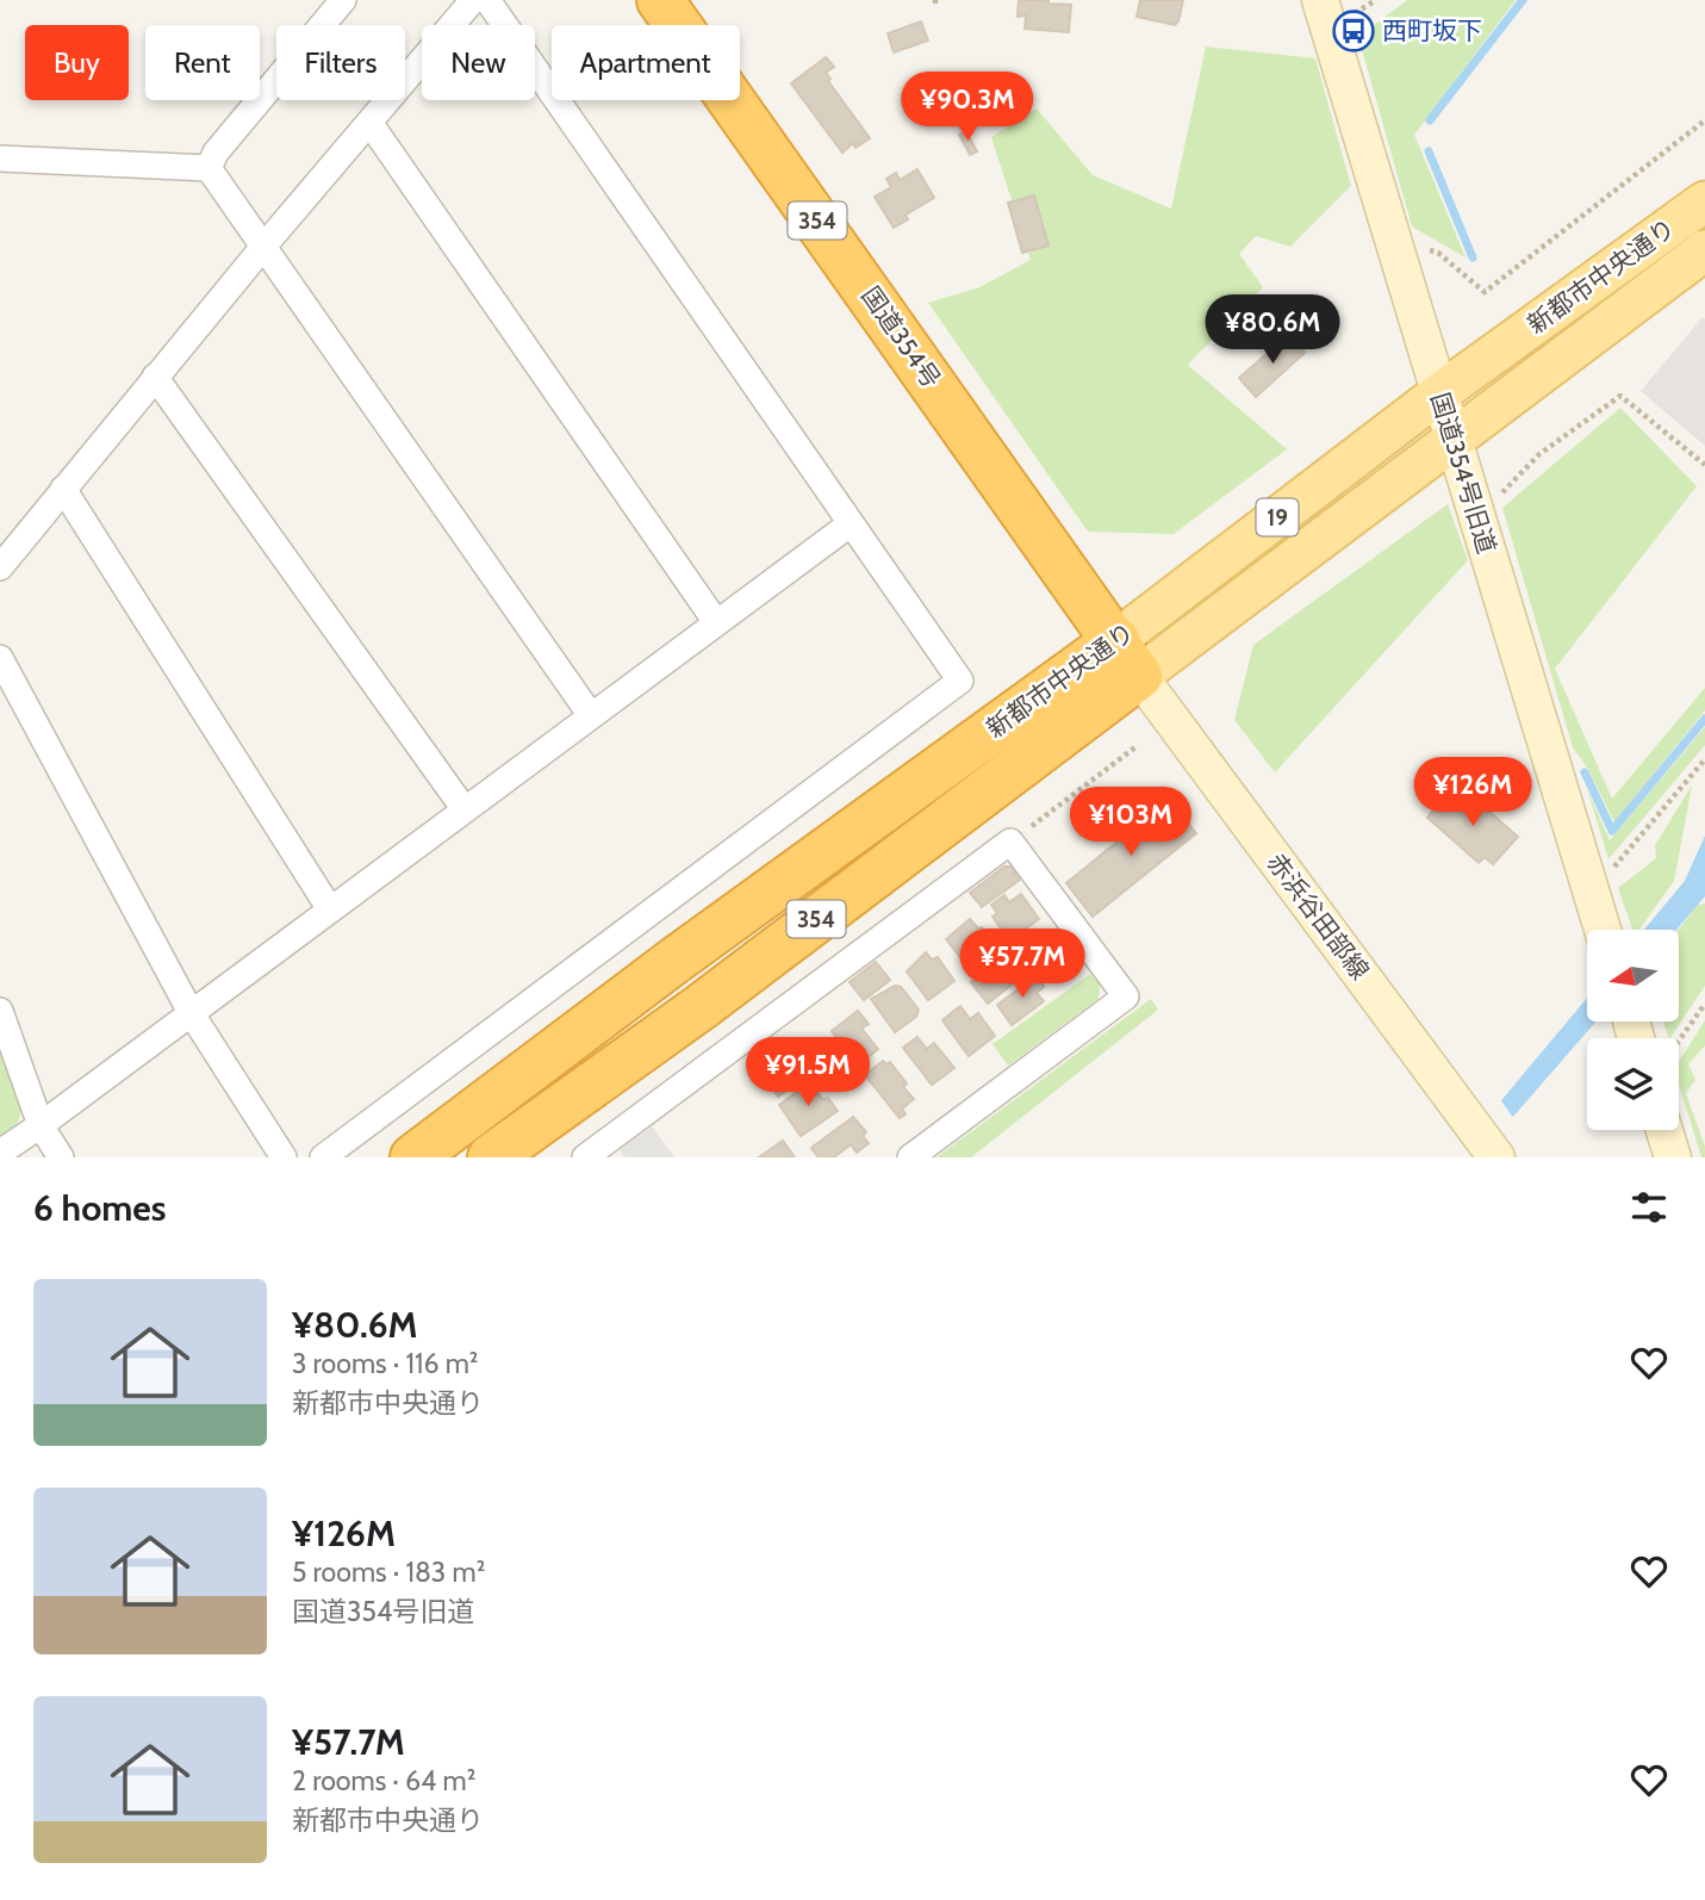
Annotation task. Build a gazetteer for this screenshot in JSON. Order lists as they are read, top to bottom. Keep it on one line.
{"streets":{"highway":["354","新都市中央通り","国道354号"],"main road":["19"],"street":["国道354号旧道","赤浜谷田部線"]},"crossings":[["新都市中央通り","国道354号"],["新都市中央通り","国道354号旧道"],["新都市中央通り","赤浜谷田部線"],["国道354号","赤浜谷田部線"]],"places":{"bus stop":["西町坂下"]},"north":"left","page":{"chip":["Buy","Rent","Filters","New","Apartment"],"price":["¥90.3M","¥80.6M","¥126M","¥103M","¥57.7M","¥91.5M"],"heading":"6 homes","list":[{"name":"¥80.6M","note":"3 rooms · 116 m² · 新都市中央通り"},{"name":"¥126M","note":"5 rooms · 183 m² · 国道354号旧道"},{"name":"¥57.7M","note":"2 rooms · 64 m² · 新都市中央通り"}]}}
